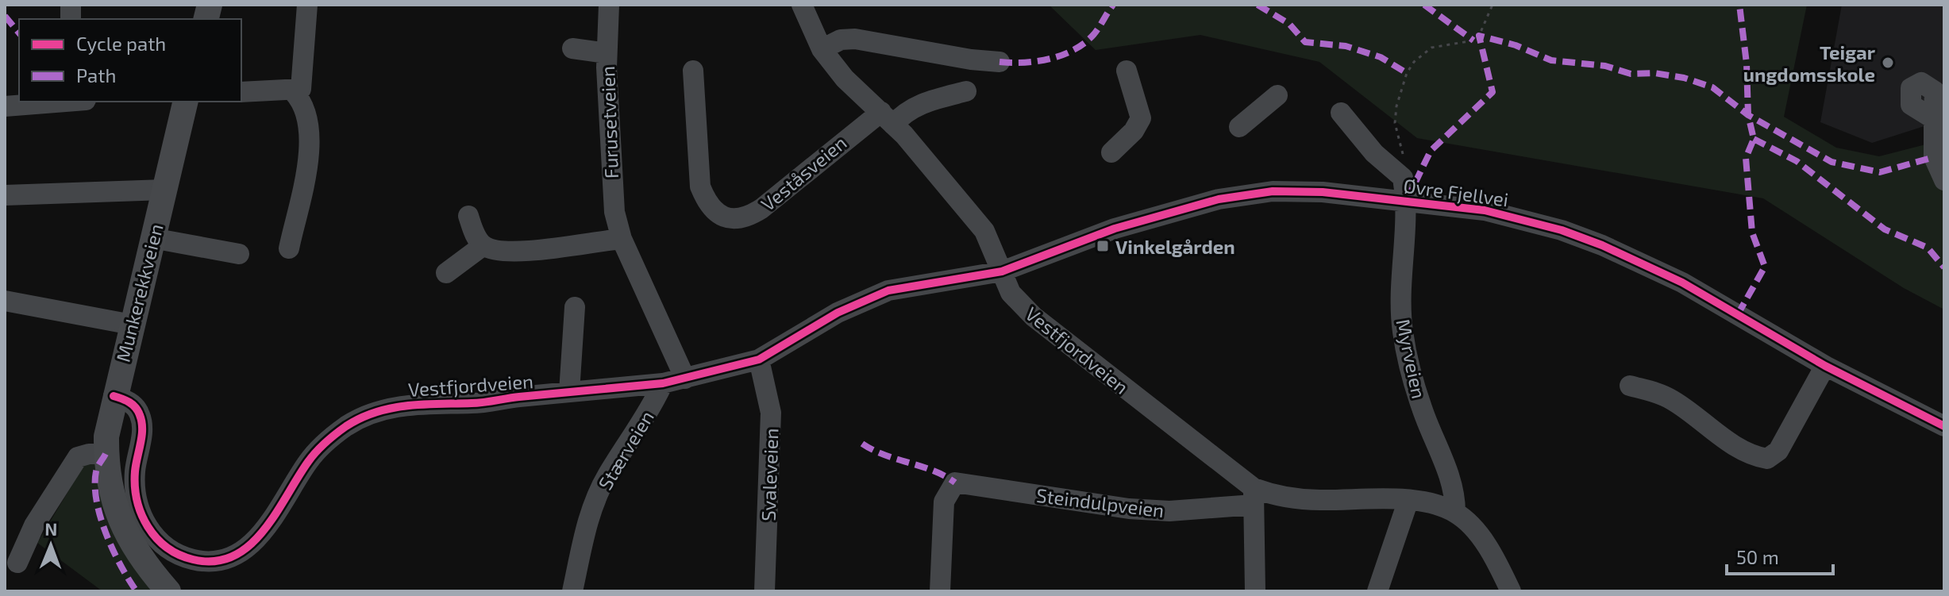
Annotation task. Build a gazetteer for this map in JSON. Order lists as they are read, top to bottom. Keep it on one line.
{"streets":{"main road":["Munkerekkveien"],"street":["Furusetveien","Veståsveien","Øvre Fjellvei","Vestfjordveien","Myrveien","Stærveien","Svaleveien","Steindulpveien"]},"crossings":[["Furusetveien","Vestfjordveien"],["Øvre Fjellvei","Vestfjordveien"],["Øvre Fjellvei","Myrveien"],["Munkerekkveien","Vestfjordveien"],["Vestfjordveien","Myrveien"],["Vestfjordveien","Stærveien"],["Vestfjordveien","Svaleveien"],["Vestfjordveien","Steindulpveien"]],"places":{"other":["Teigar ungdomsskole"],"transit":["Vinkelgården"]},"legend":["Cycle path","Path"],"scale_bar":"50 m","north":"top"}
